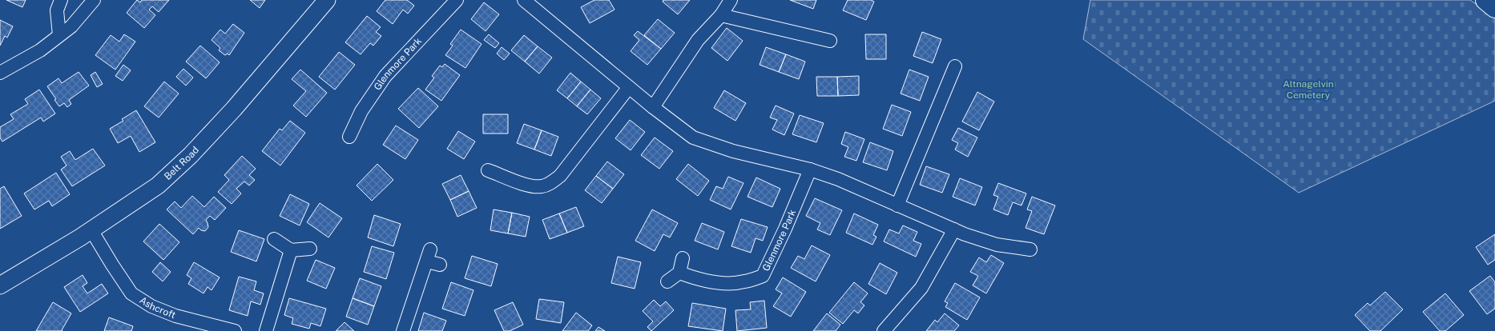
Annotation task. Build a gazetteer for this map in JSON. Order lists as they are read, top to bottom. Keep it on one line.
{"streets":{"street":["Glenmore Park","Belt Road","Ashcroft"]},"crossings":[["Belt Road","Ashcroft"]],"parks":["Altnagelvin Cemetery"]}
